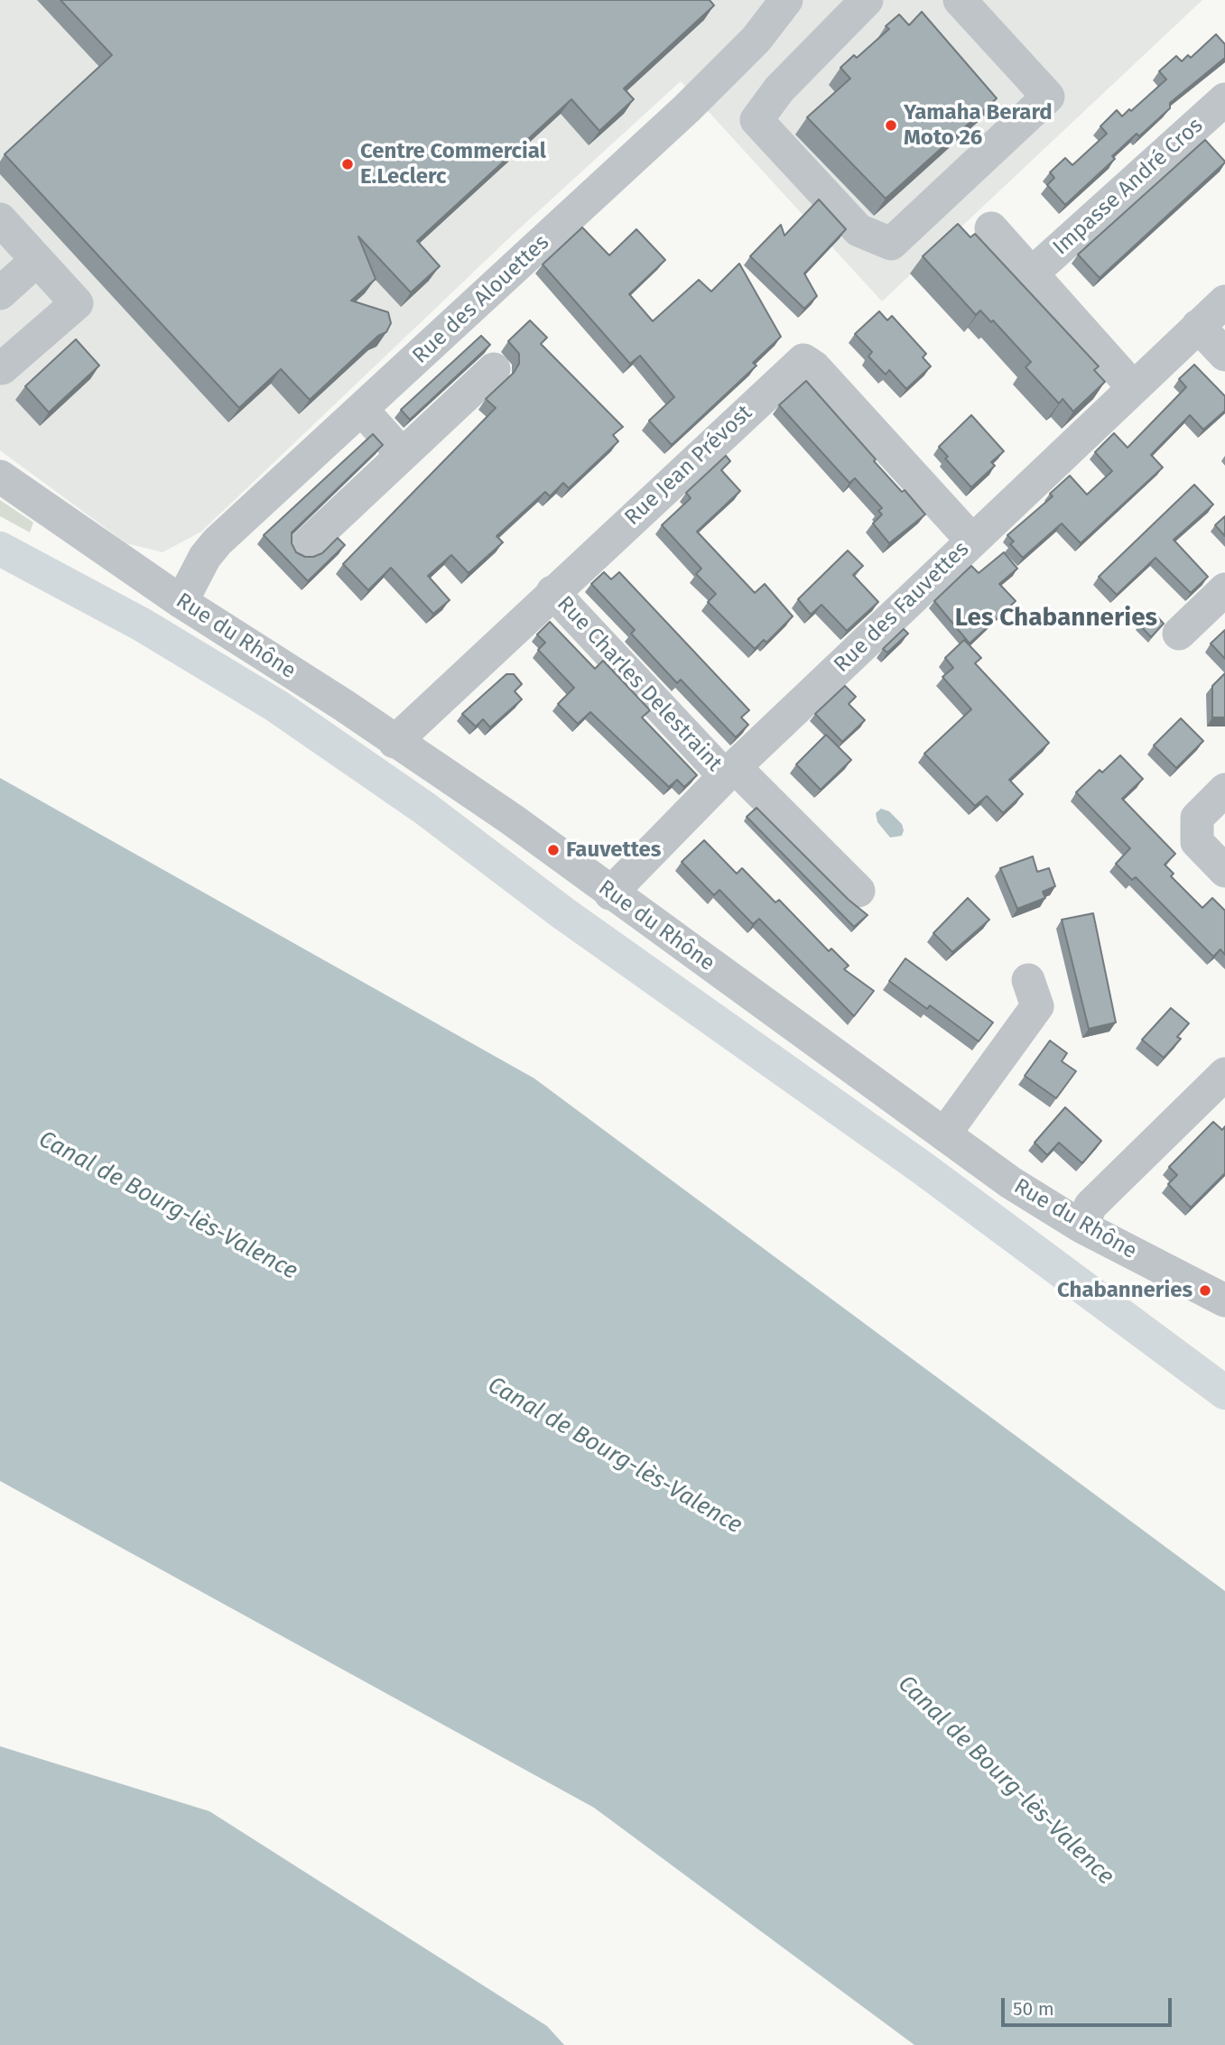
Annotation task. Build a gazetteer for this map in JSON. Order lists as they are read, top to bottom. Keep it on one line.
{"streets":{"street":["Impasse André Cros","Rue des Alouettes","Rue Jean Prévost","Rue des Fauvettes","Rue du Rhône","Rue Charles Delestraint"]},"crossings":[["Rue des Alouettes","Rue du Rhône"],["Rue Jean Prévost","Rue des Fauvettes"],["Rue Jean Prévost","Rue du Rhône"],["Rue Jean Prévost","Rue Charles Delestraint"],["Rue des Fauvettes","Rue du Rhône"],["Rue des Fauvettes","Rue Charles Delestraint"]],"districts":["Les Chabanneries"],"water":["Canal de Bourg-lès-Valence"],"places":["Yamaha Berard Moto 26","Centre Commercial E.Leclerc","Fauvettes","Chabanneries"],"scale_bar":"50 m"}
